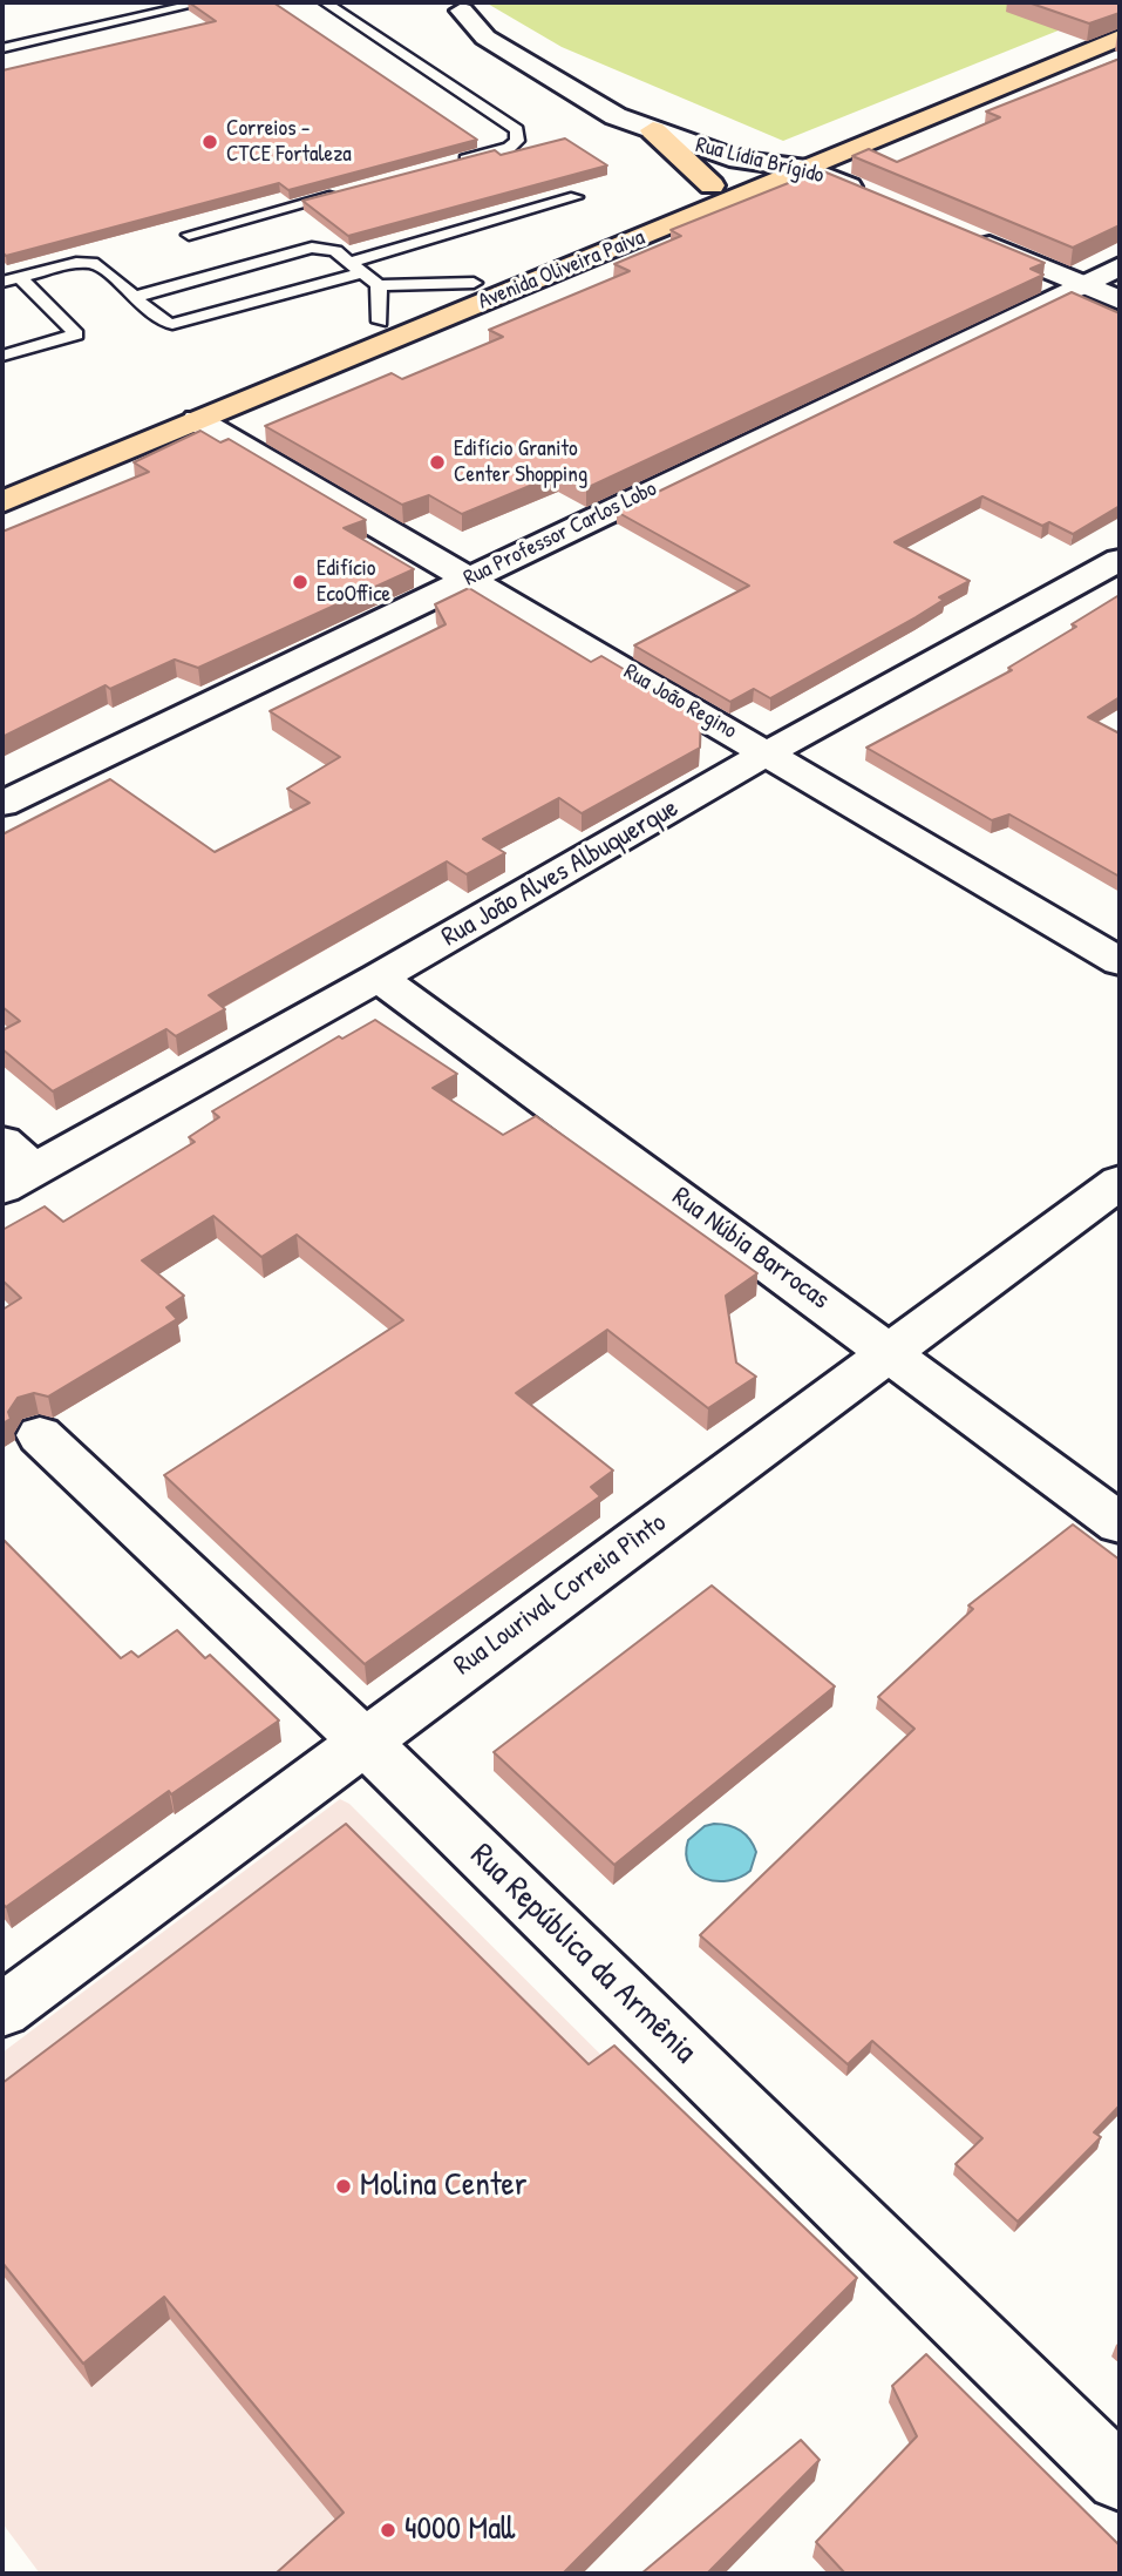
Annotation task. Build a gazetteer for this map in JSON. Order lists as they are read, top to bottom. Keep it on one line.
{"streets":{"main road":["Avenida Oliveira Paiva"],"street":["Rua Lídia Brígido","Rua Professor Carlos Lobo","Rua João Regino","Rua João Alves Albuquerque","Rua Núbia Barrocas","Rua Lourival Correia Pìnto","Rua República da Armênia"]},"crossings":[["Rua Lídia Brígido","Avenida Oliveira Paiva"],["Avenida Oliveira Paiva","Rua João Regino"],["Rua Professor Carlos Lobo","Rua João Regino"],["Rua João Regino","Rua João Alves Albuquerque"],["Rua João Alves Albuquerque","Rua Núbia Barrocas"],["Rua Núbia Barrocas","Rua Lourival Correia Pìnto"],["Rua Lourival Correia Pìnto","Rua República da Armênia"]],"places":["Correios - CTCE Fortaleza","Edifício Granito Center Shopping","Edifício EcoOffice","Molina Center","4000 Mall"]}
